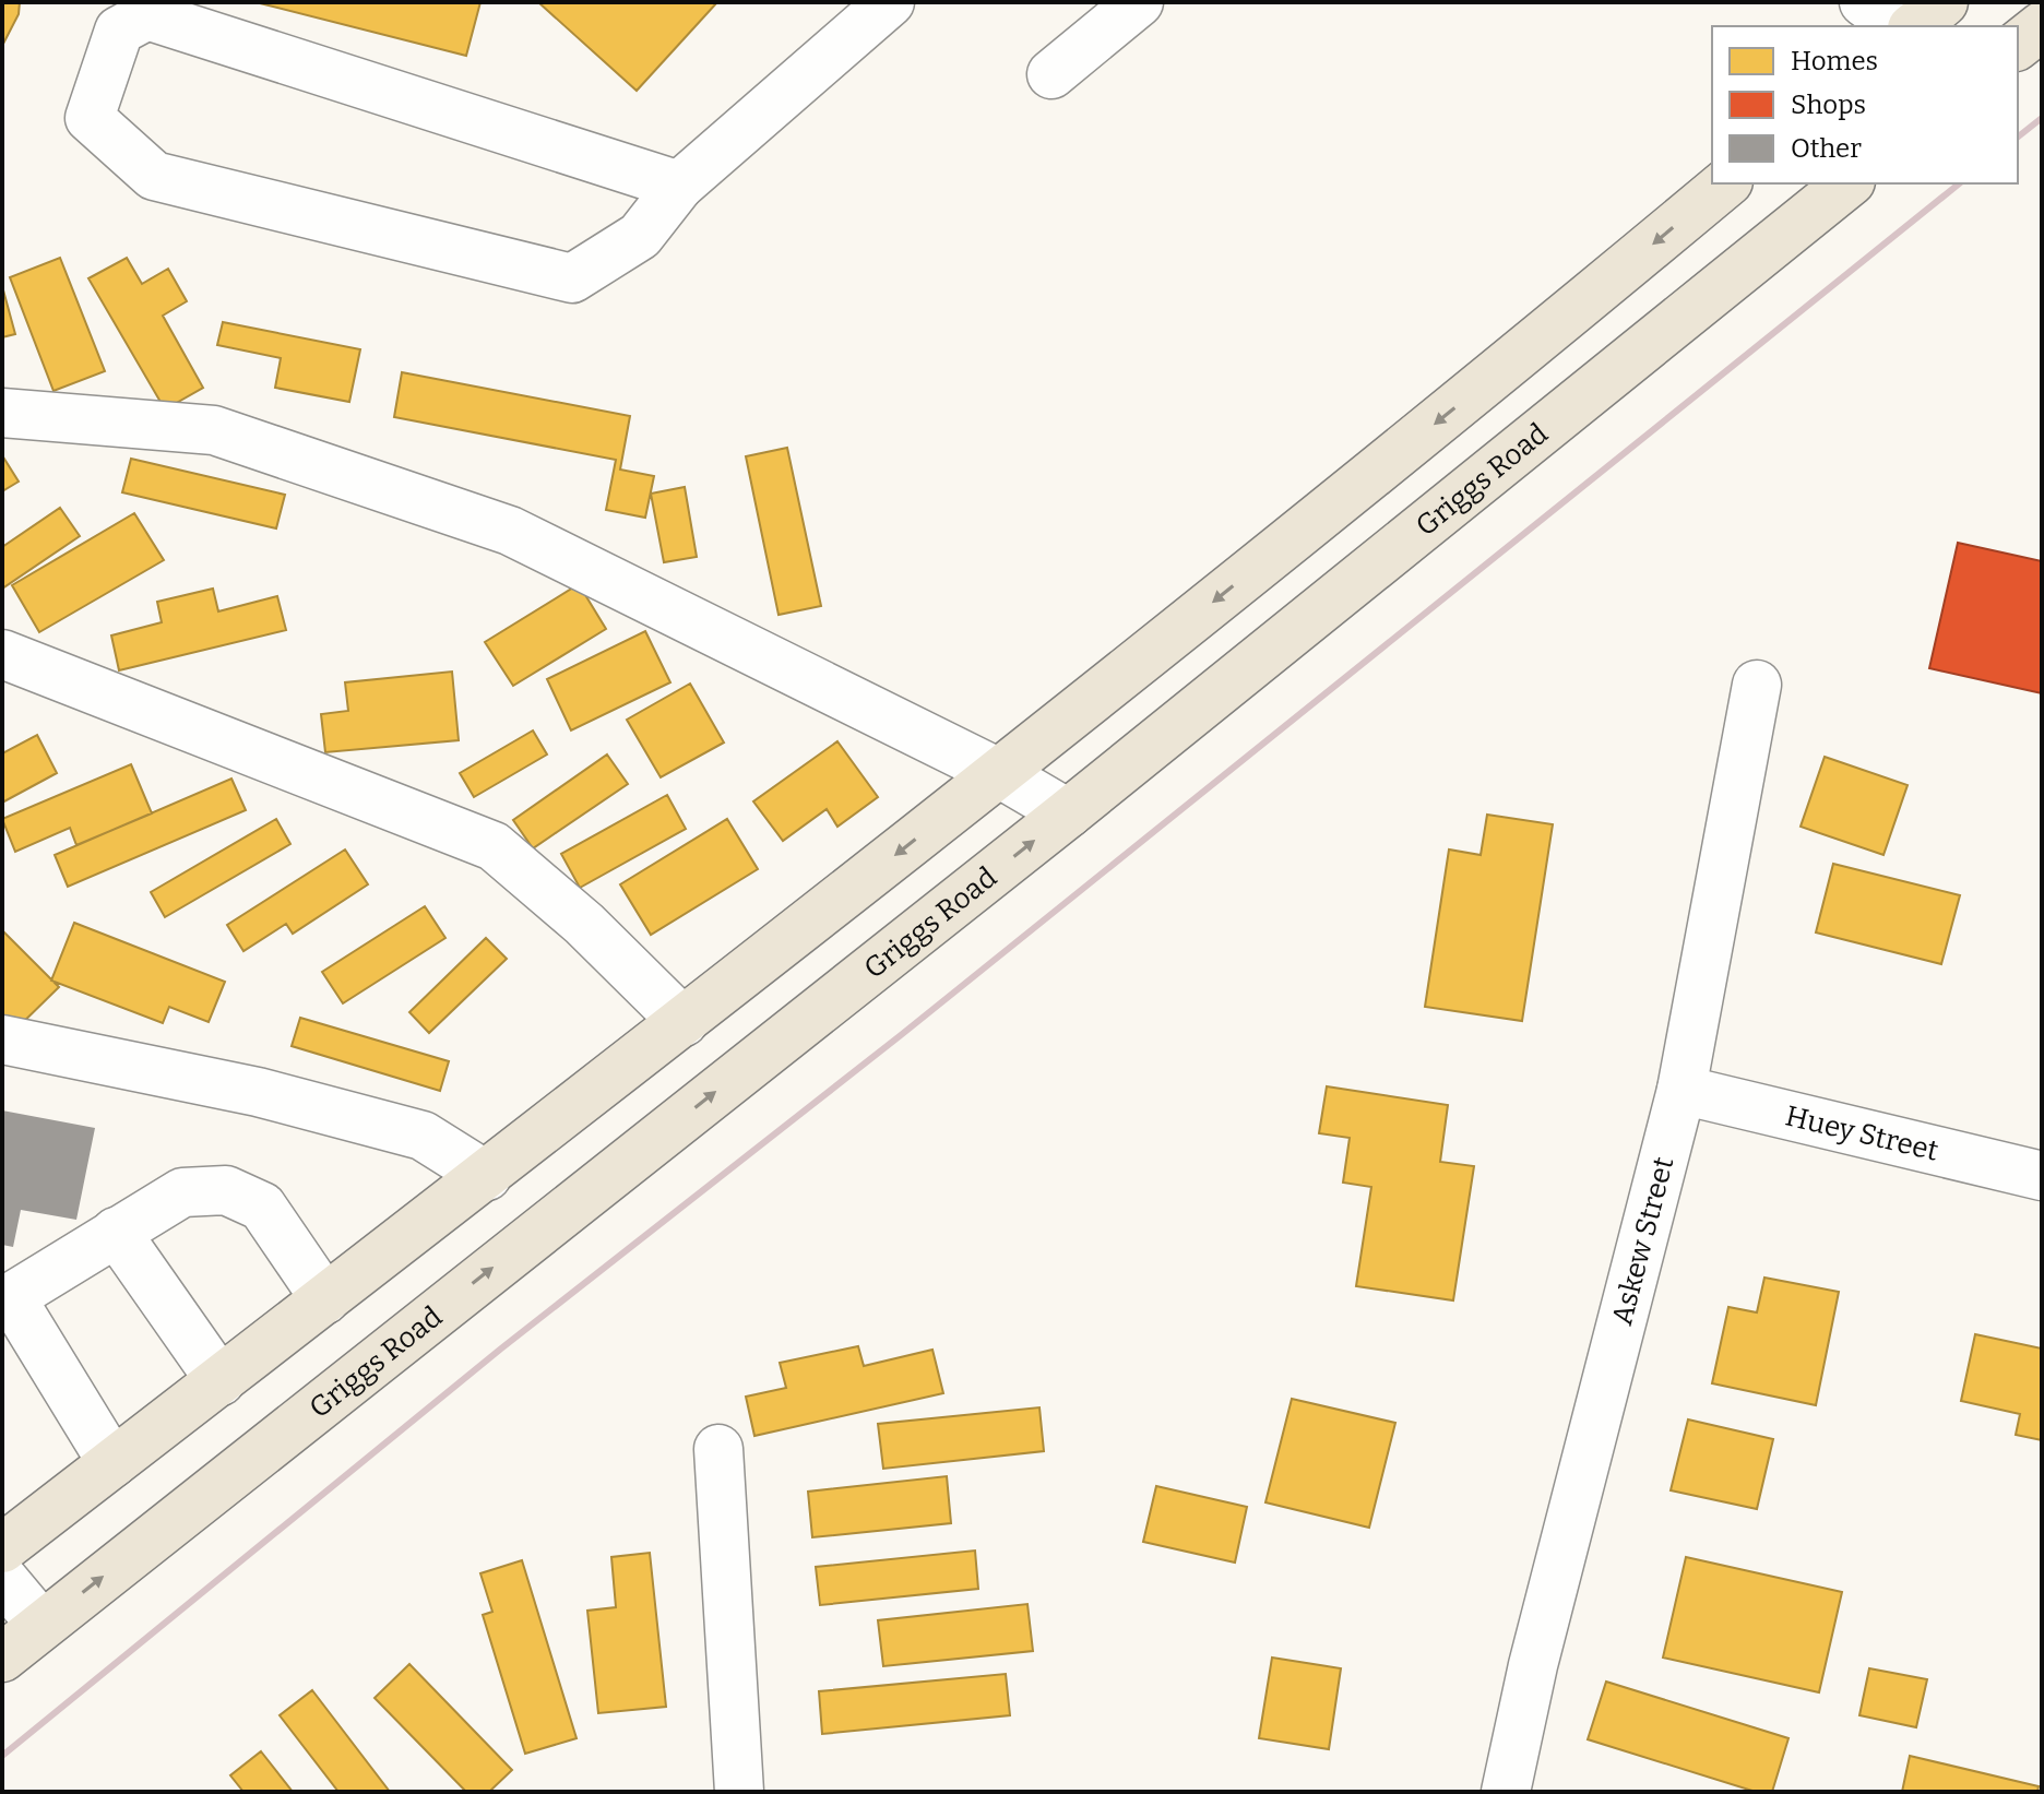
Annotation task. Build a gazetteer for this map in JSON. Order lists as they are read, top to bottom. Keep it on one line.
{"streets":{"main road":["Griggs Road"],"street":["Huey Street","Askew Street"]},"crossings":[["Huey Street","Askew Street"]],"legend":["Homes","Shops","Other"]}
